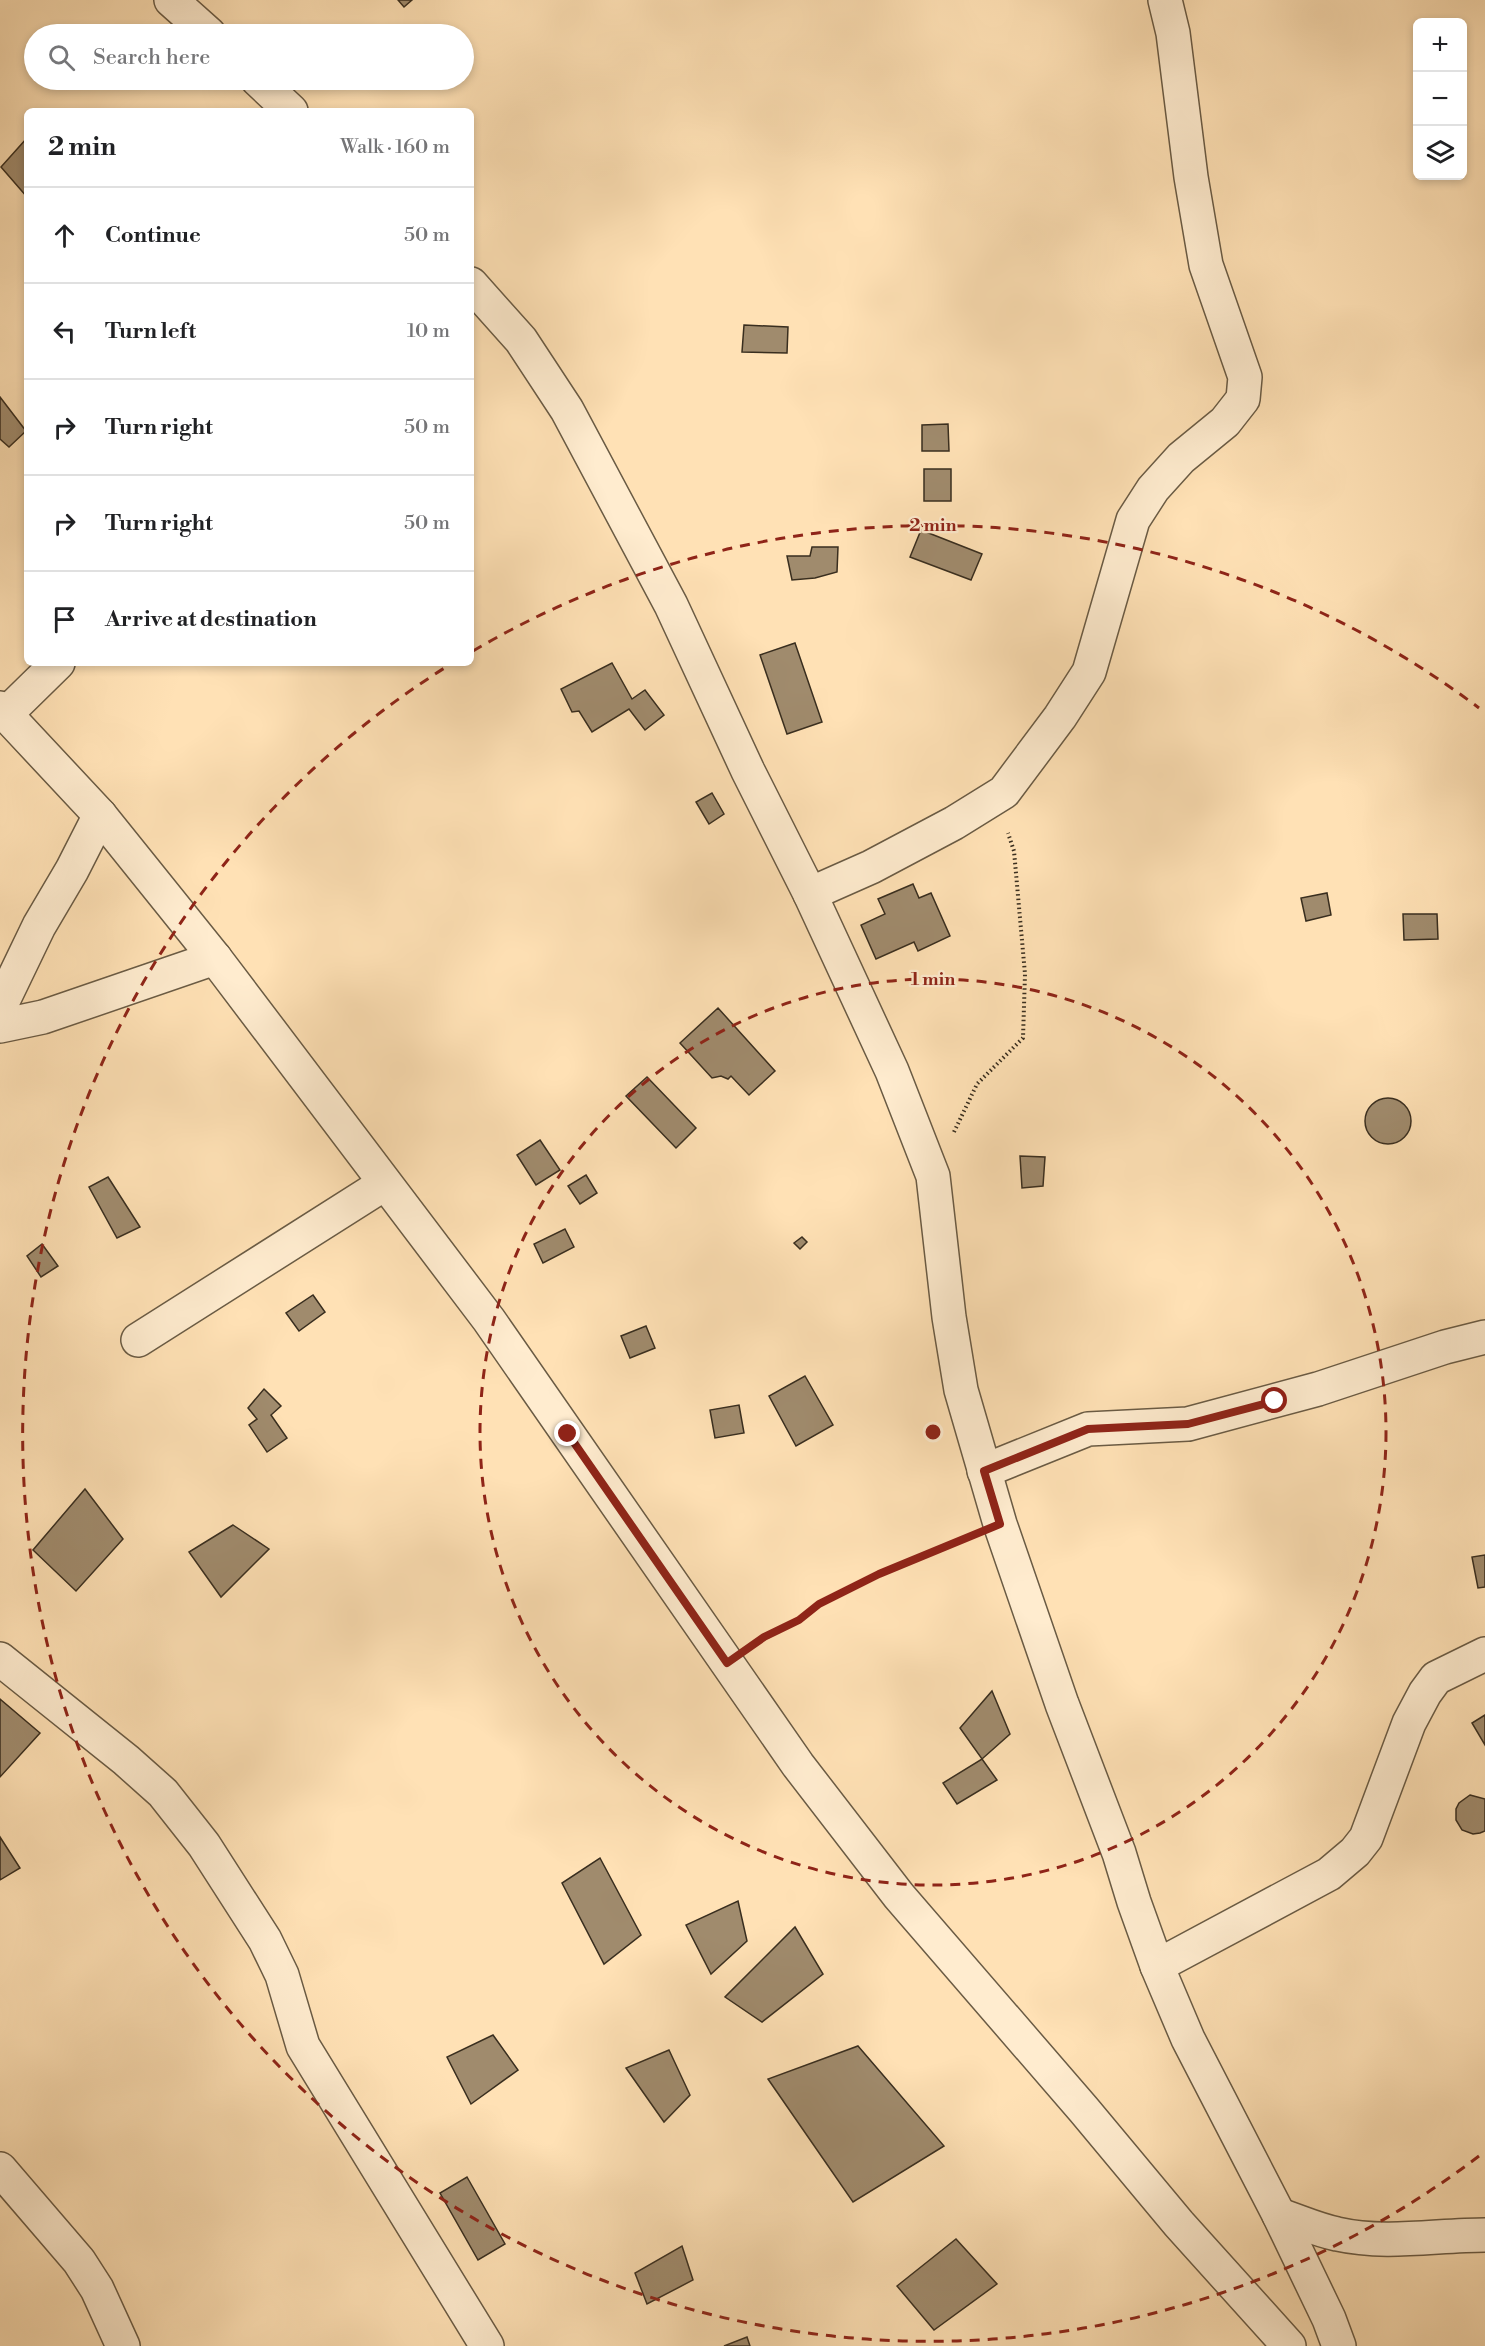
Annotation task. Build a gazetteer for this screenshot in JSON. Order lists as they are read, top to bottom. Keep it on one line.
{"page":{"map_buttons":["+","−"],"search":"Search here","heading":["2 min","Walk · 160 m"],"list":[["Continue","50 m"],["Turn left","10 m"],["Turn right","50 m"],["Turn right","50 m"],"Arrive at destination"]},"rings":["2 min","1 min"]}
